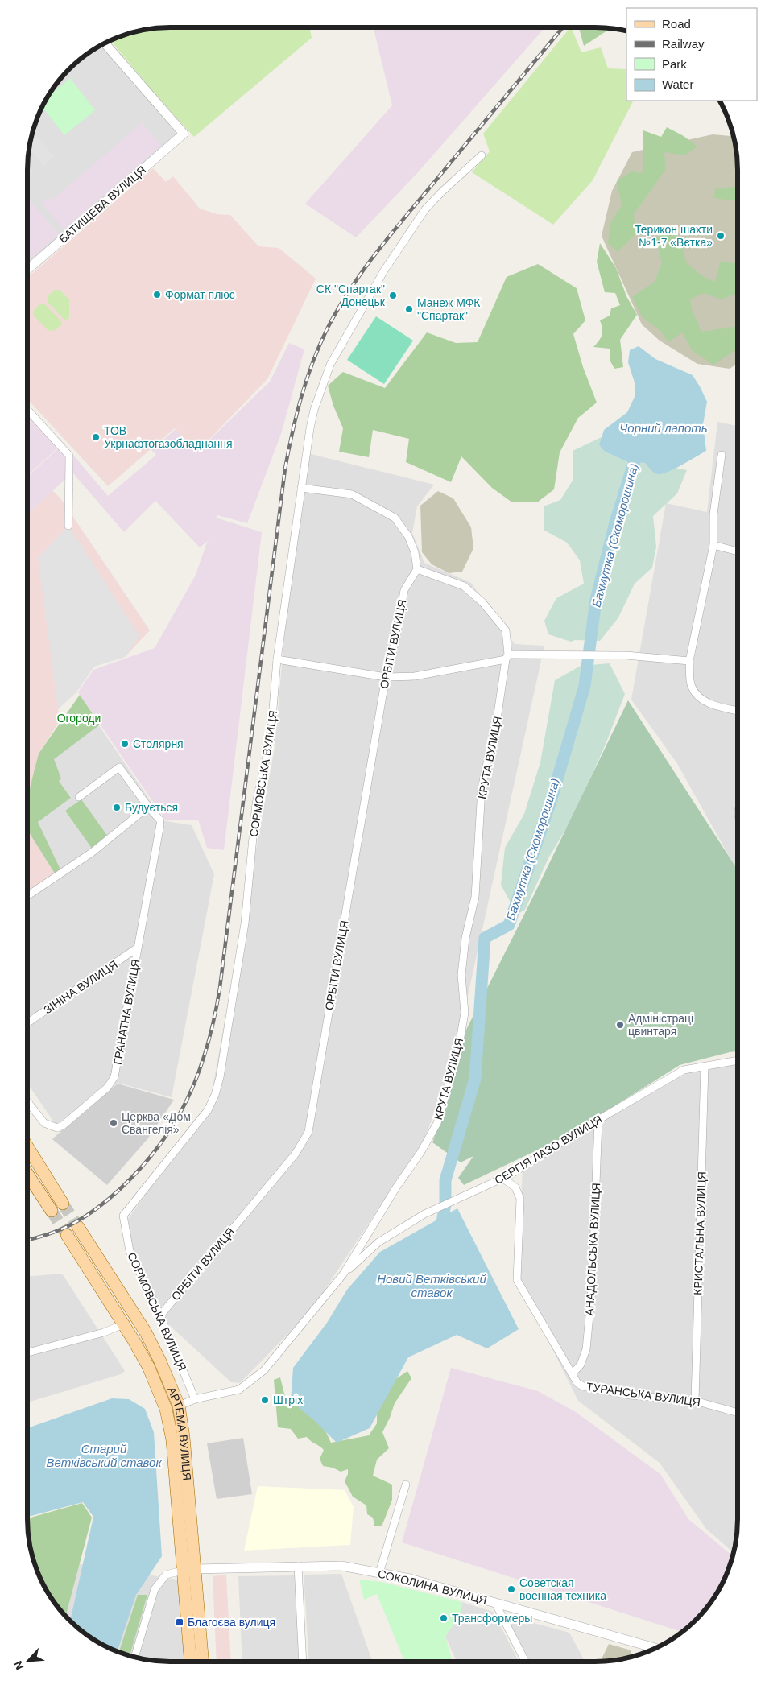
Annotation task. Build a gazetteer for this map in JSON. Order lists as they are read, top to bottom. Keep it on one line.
{"streets":{"main road":["АРТЕМА ВУЛИЦЯ"],"street":["БАТИЩЕВА ВУЛИЦЯ","ОРБІТИ ВУЛИЦЯ","КРУТА ВУЛИЦЯ","СОРМОВСЬКА ВУЛИЦЯ","ЗІНІНА ВУЛИЦЯ","ГРАНАТНА ВУЛИЦЯ","СЕРГІЯ ЛАЗО ВУЛИЦЯ","КРИСТАЛЬНА ВУЛИЦЯ","АНАДОЛЬСЬКА ВУЛИЦЯ","ТУРАНСЬКА ВУЛИЦЯ","СОКОЛИНА ВУЛИЦЯ"]},"crossings":[["ОРБІТИ ВУЛИЦЯ","КРУТА ВУЛИЦЯ"],["ОРБІТИ ВУЛИЦЯ","СОРМОВСЬКА ВУЛИЦЯ"],["КРУТА ВУЛИЦЯ","СОРМОВСЬКА ВУЛИЦЯ"],["КРУТА ВУЛИЦЯ","СЕРГІЯ ЛАЗО ВУЛИЦЯ"],["КРУТА ВУЛИЦЯ","АРТЕМА ВУЛИЦЯ"],["ЗІНІНА ВУЛИЦЯ","ГРАНАТНА ВУЛИЦЯ"],["СЕРГІЯ ЛАЗО ВУЛИЦЯ","КРИСТАЛЬНА ВУЛИЦЯ"],["СЕРГІЯ ЛАЗО ВУЛИЦЯ","АНАДОЛЬСЬКА ВУЛИЦЯ"],["СЕРГІЯ ЛАЗО ВУЛИЦЯ","ТУРАНСЬКА ВУЛИЦЯ"],["КРИСТАЛЬНА ВУЛИЦЯ","ТУРАНСЬКА ВУЛИЦЯ"],["АНАДОЛЬСЬКА ВУЛИЦЯ","ТУРАНСЬКА ВУЛИЦЯ"],["АРТЕМА ВУЛИЦЯ","СОКОЛИНА ВУЛИЦЯ"]],"water":["Чорний лапоть","Бахмутка (Скоморошина)","Новий Ветківський ставок","Старий Ветківський ставок"],"parks":["Огороди"],"places":{"other":["Терикон шахти №1-7 «Вєтка»","Формат плюс","СК \"Спартак\" Донецьк","Манеж МФК \"Спартак\"","ТОВ Укрнафтогазобладнання","Столярня","Будується","Адміністраці цвинтаря","Церква «Дом Євангелія»","Штріх","Советская военная техника","Трансформеры"],"transit":["Благоєва вулиця"]},"legend":["Road","Railway","Park","Water"],"north":"bottom left"}
